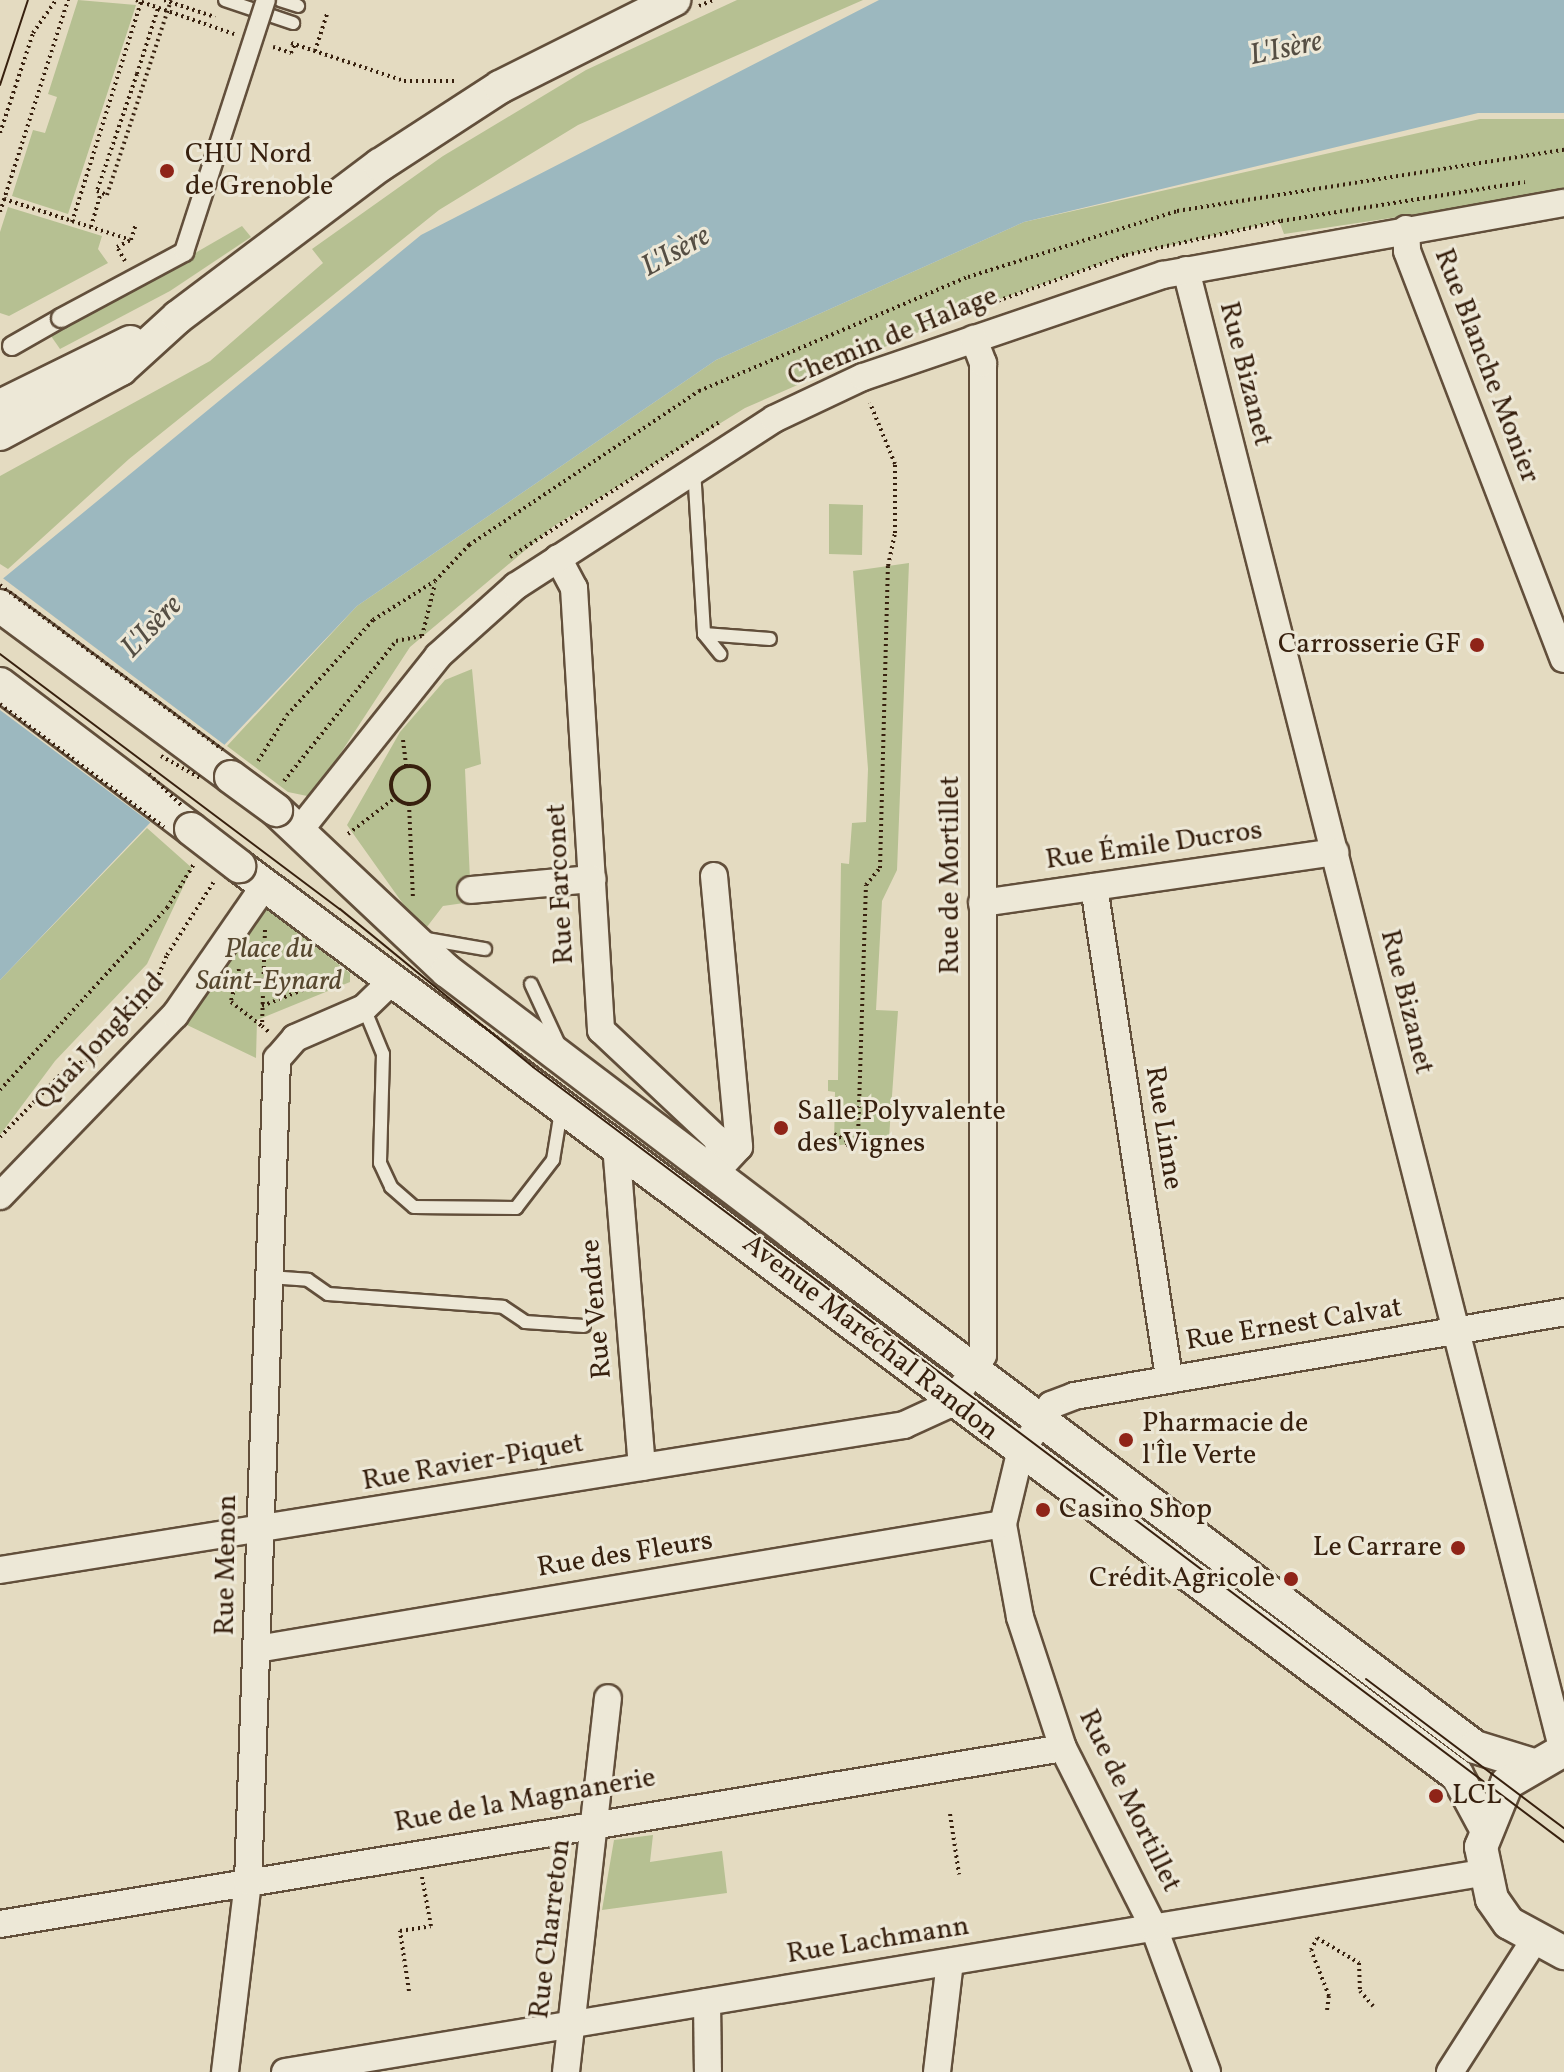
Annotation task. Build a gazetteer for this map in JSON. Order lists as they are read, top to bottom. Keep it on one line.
{"streets":{"street":["Chemin de Halage","Rue Blanche Monier","Rue Bizanet","Rue Émile Ducros","Rue de Mortillet","Rue Farconet","Quai Jongkind","Rue Linne","Rue Vendre","Rue Ernest Calvat","Avenue Maréchal Randon","Rue Ravier-Piquet","Rue des Fleurs","Rue Menon","Rue de la Magnanerie","Rue Charreton","Rue Lachmann"]},"crossings":[["Chemin de Halage","Rue Blanche Monier"],["Chemin de Halage","Rue Bizanet"],["Chemin de Halage","Rue de Mortillet"],["Chemin de Halage","Rue Farconet"],["Chemin de Halage","Avenue Maréchal Randon"],["Rue Bizanet","Rue Émile Ducros"],["Rue Bizanet","Rue Ernest Calvat"],["Rue Bizanet","Avenue Maréchal Randon"],["Rue Émile Ducros","Rue de Mortillet"],["Rue Émile Ducros","Rue Linne"],["Rue de Mortillet","Rue Ernest Calvat"],["Rue de Mortillet","Avenue Maréchal Randon"],["Rue de Mortillet","Rue Ravier-Piquet"],["Rue de Mortillet","Rue des Fleurs"],["Rue de Mortillet","Rue de la Magnanerie"],["Rue de Mortillet","Rue Lachmann"],["Rue Farconet","Avenue Maréchal Randon"],["Quai Jongkind","Avenue Maréchal Randon"],["Rue Linne","Rue Ernest Calvat"],["Rue Vendre","Avenue Maréchal Randon"],["Rue Vendre","Rue Ravier-Piquet"],["Rue Ernest Calvat","Avenue Maréchal Randon"],["Avenue Maréchal Randon","Rue Ravier-Piquet"],["Rue Ravier-Piquet","Rue Menon"],["Rue des Fleurs","Rue Menon"],["Rue Menon","Rue de la Magnanerie"],["Rue de la Magnanerie","Rue Charreton"],["Rue Charreton","Rue Lachmann"]],"water":["L'Isère"],"parks":["Place du Saint-Eynard"],"places":["CHU Nord de Grenoble","Carrosserie GF","Salle Polyvalente des Vignes","Pharmacie de l'Île Verte","Casino Shop","Le Carrare","Crédit Agricole","LCL"]}
